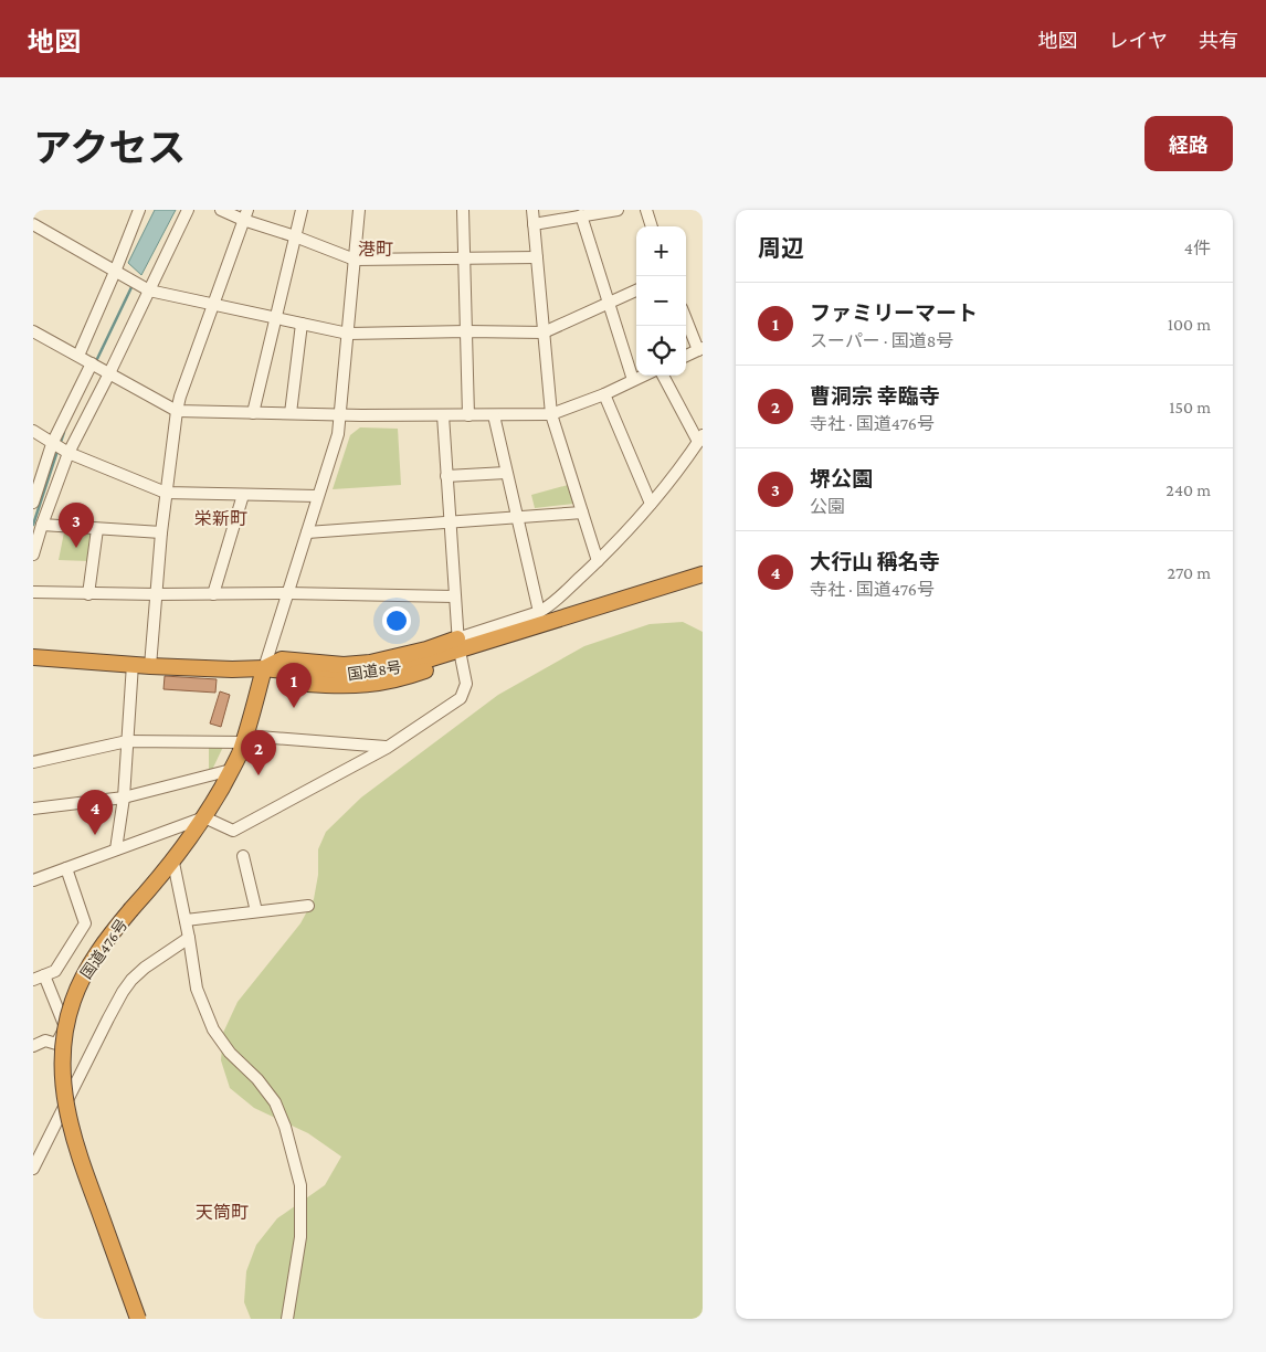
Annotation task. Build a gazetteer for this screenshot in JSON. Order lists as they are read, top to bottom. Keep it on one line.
{"streets":{"highway":["国道8号","国道476号"]},"crossings":[["国道8号","国道476号"]],"districts":["港町","栄新町","天筒町"],"page":{"header":"地図","nav":["地図","レイヤ","共有"],"title":"アクセス","buttons":"経路","heading":["周辺","4件"],"map_buttons":["+","−"],"list":[{"mark":"1","name":"ファミリーマート","note":"スーパー · 国道8号","value":"100 m"},{"mark":"2","name":"曹洞宗 幸臨寺","note":"寺社 · 国道476号","value":"150 m"},{"mark":"3","name":"堺公園","note":"公園","value":"240 m"},{"mark":"4","name":"大行山 稱名寺","note":"寺社 · 国道476号","value":"270 m"}],"pins":["3","1","2","4"]}}
